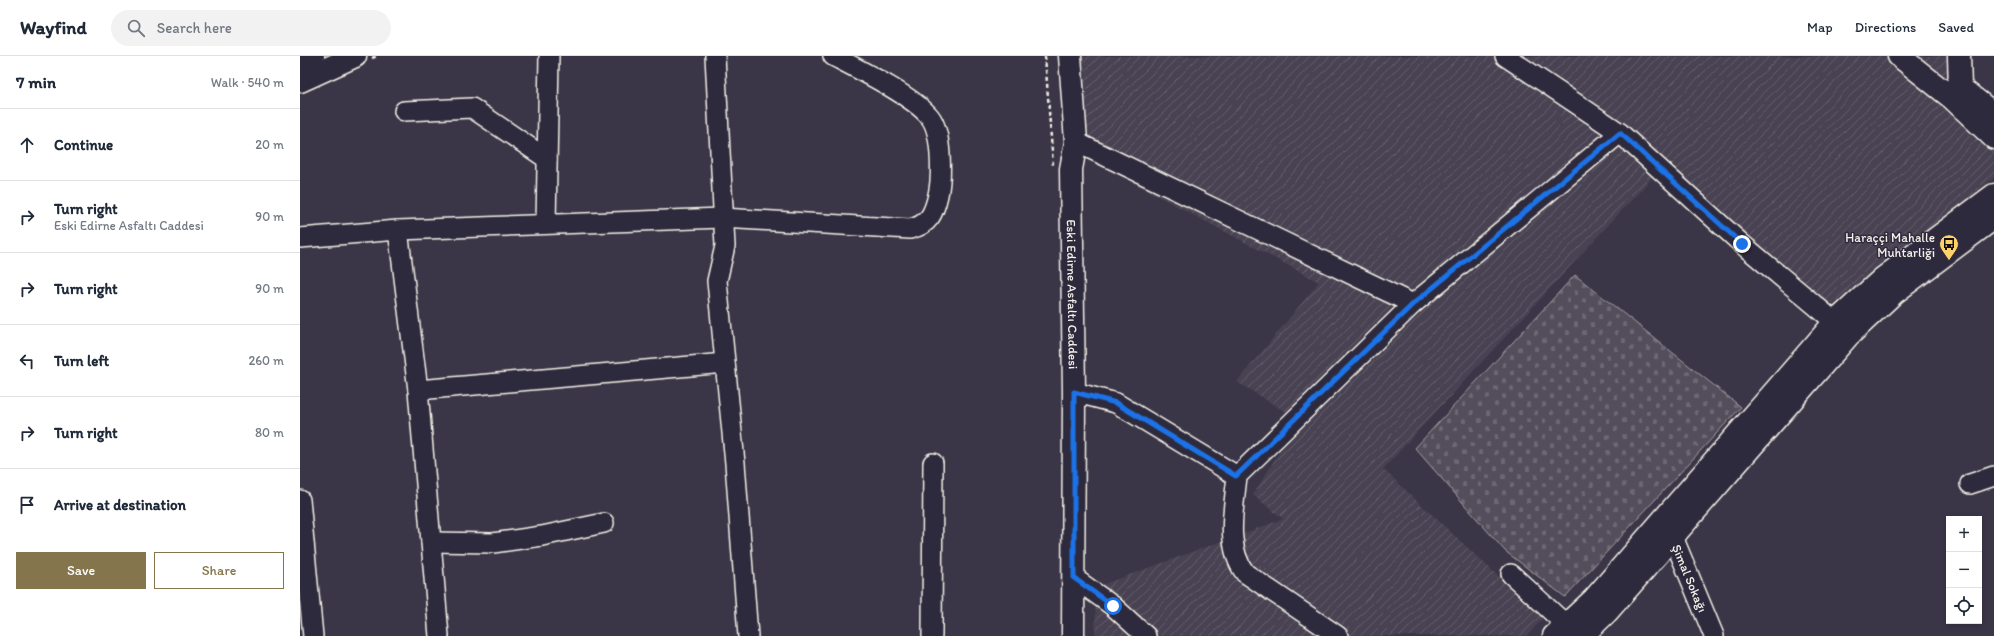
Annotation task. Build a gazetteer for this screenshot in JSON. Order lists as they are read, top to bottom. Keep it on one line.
{"streets":{"main road":["Eski Edirne Asfaltı Caddesi"],"street":["Şimal Sokağı"]},"places":{"bus stop":["Haraççi Mahalle Muhtarliği"]},"page":{"header":"Wayfind","search":"Search here","nav":["Map","Directions","Saved"],"heading":["7 min","Walk · 540 m"],"list":[["Continue","20 m"],["Turn right","Eski Edirne Asfaltı Caddesi","90 m"],["Turn right","90 m"],["Turn left","260 m"],["Turn right","80 m"],"Arrive at destination"],"map_buttons":["+","−"],"buttons":["Save","Share"]}}
